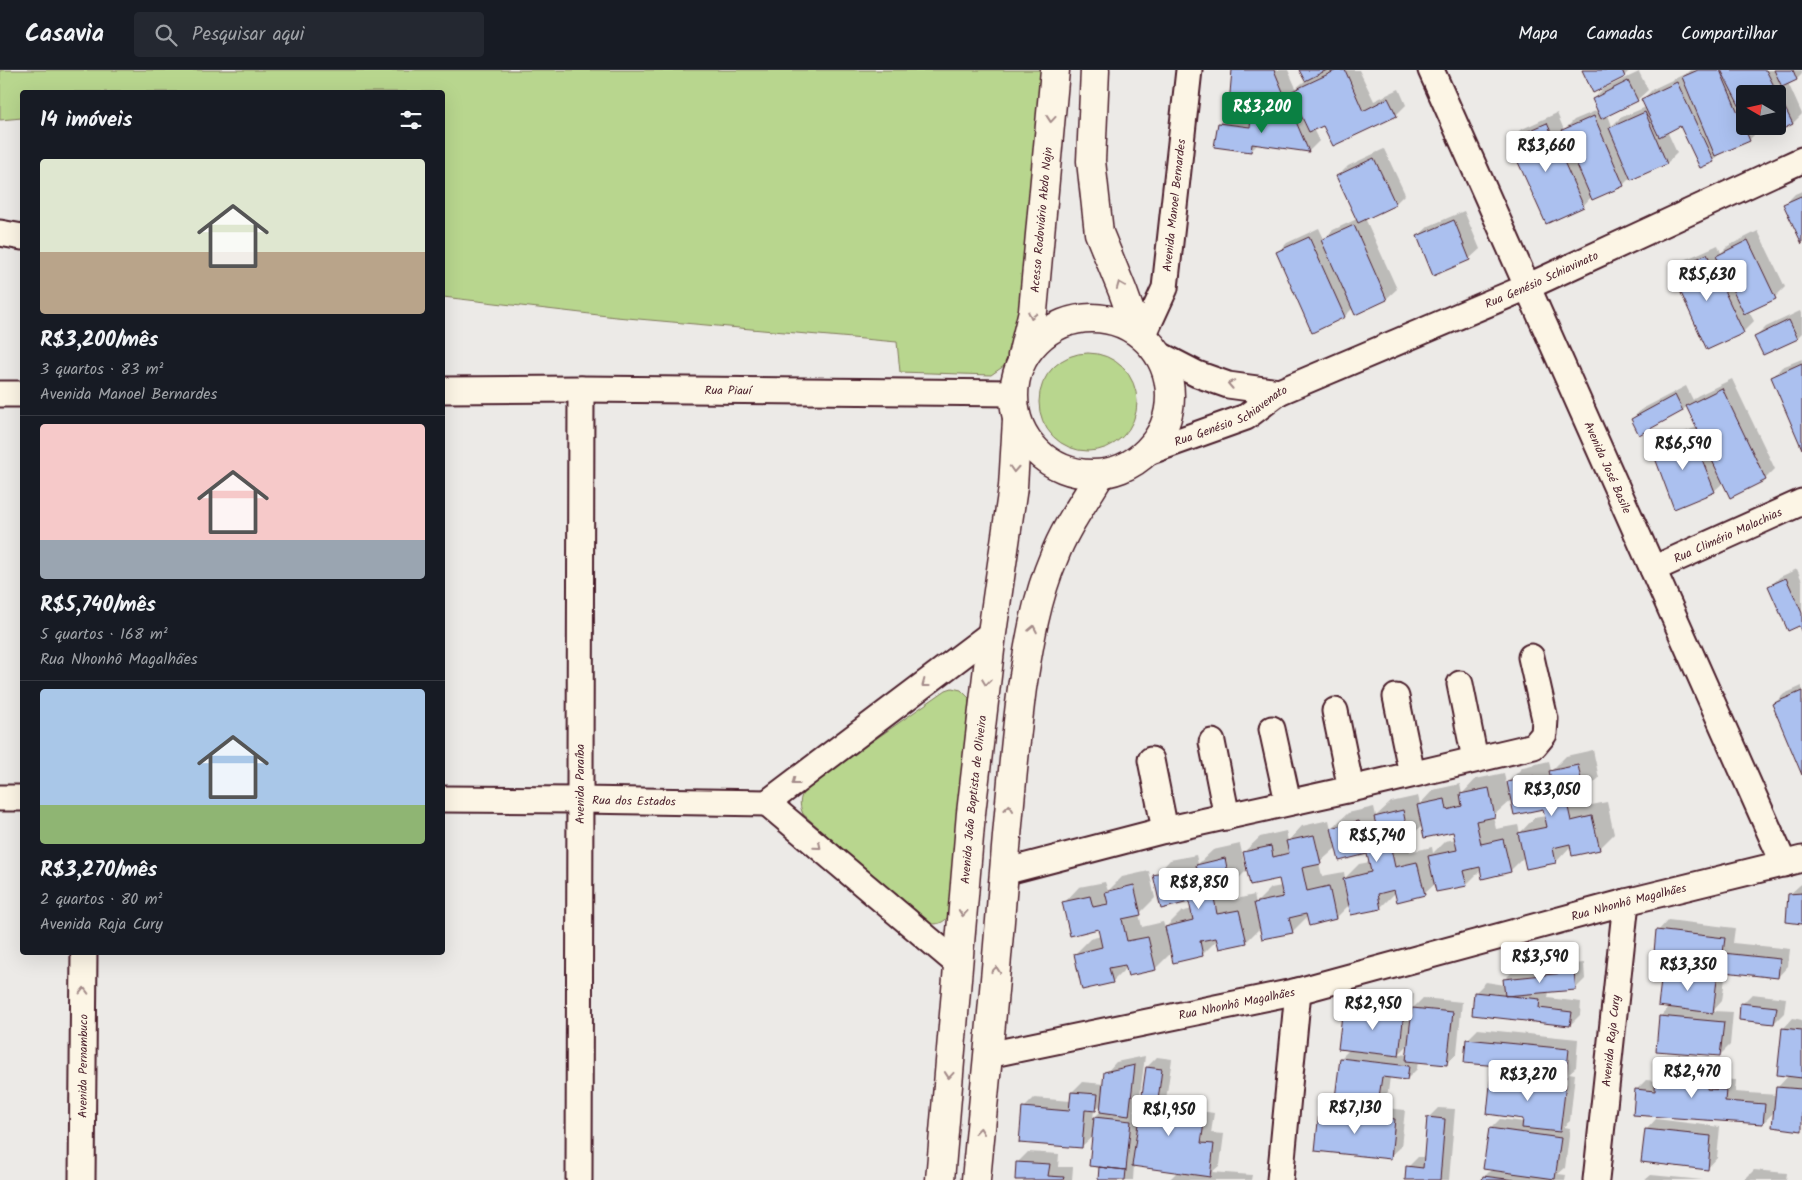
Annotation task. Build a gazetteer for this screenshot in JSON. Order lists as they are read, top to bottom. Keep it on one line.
{"streets":{"main road":["Acesso Rodoviário Abdo Najn","Avenida João Baptista de Oliveira"],"street":["Avenida Manoel Bernardes","Rua Genésio Schiavinato","Rua Piauí","Rua Genésio Schiavenato","Avenida José Basile","Rua Climério Malachias","Avenida Paraíba","Rua dos Estados","Rua Nhonhô Magalhães","Avenida Raja Cury","Avenida Pernambuco"]},"crossings":[["Avenida Manoel Bernardes","Acesso Rodoviário Abdo Najn"],["Avenida Manoel Bernardes","Rua Piauí"],["Avenida Manoel Bernardes","Rua Genésio Schiavenato"],["Avenida Manoel Bernardes","Avenida João Baptista de Oliveira"],["Acesso Rodoviário Abdo Najn","Rua Piauí"],["Acesso Rodoviário Abdo Najn","Rua Genésio Schiavenato"],["Acesso Rodoviário Abdo Najn","Avenida João Baptista de Oliveira"],["Rua Genésio Schiavinato","Rua Genésio Schiavenato"],["Rua Genésio Schiavinato","Avenida José Basile"],["Rua Piauí","Rua Genésio Schiavenato"],["Rua Piauí","Avenida Paraíba"],["Rua Piauí","Avenida João Baptista de Oliveira"],["Rua Genésio Schiavenato","Avenida João Baptista de Oliveira"],["Avenida José Basile","Rua Climério Malachias"],["Avenida José Basile","Rua Nhonhô Magalhães"],["Avenida Paraíba","Rua dos Estados"],["Rua Nhonhô Magalhães","Avenida Raja Cury"]],"one_way":["Rua Genésio Schiavenato","Avenida Pernambuco"],"north":"left","page":{"header":"Casavia","search":"Pesquisar aqui","nav":["Mapa","Camadas","Compartilhar"],"heading":"14 imóveis","price":["R$3,200","R$3,660","R$5,630","R$6,590","R$3,050","R$5,740","R$8,850","R$3,590","R$3,350","R$2,950","R$2,470","R$3,270","R$7,130","R$1,950"],"list":[{"name":"R$3,200/mês","note":"3 quartos · 83 m² · Avenida Manoel Bernardes"},{"name":"R$5,740/mês","note":"5 quartos · 168 m² · Rua Nhonhô Magalhães"},{"name":"R$3,270/mês","note":"2 quartos · 80 m² · Avenida Raja Cury"}]}}
